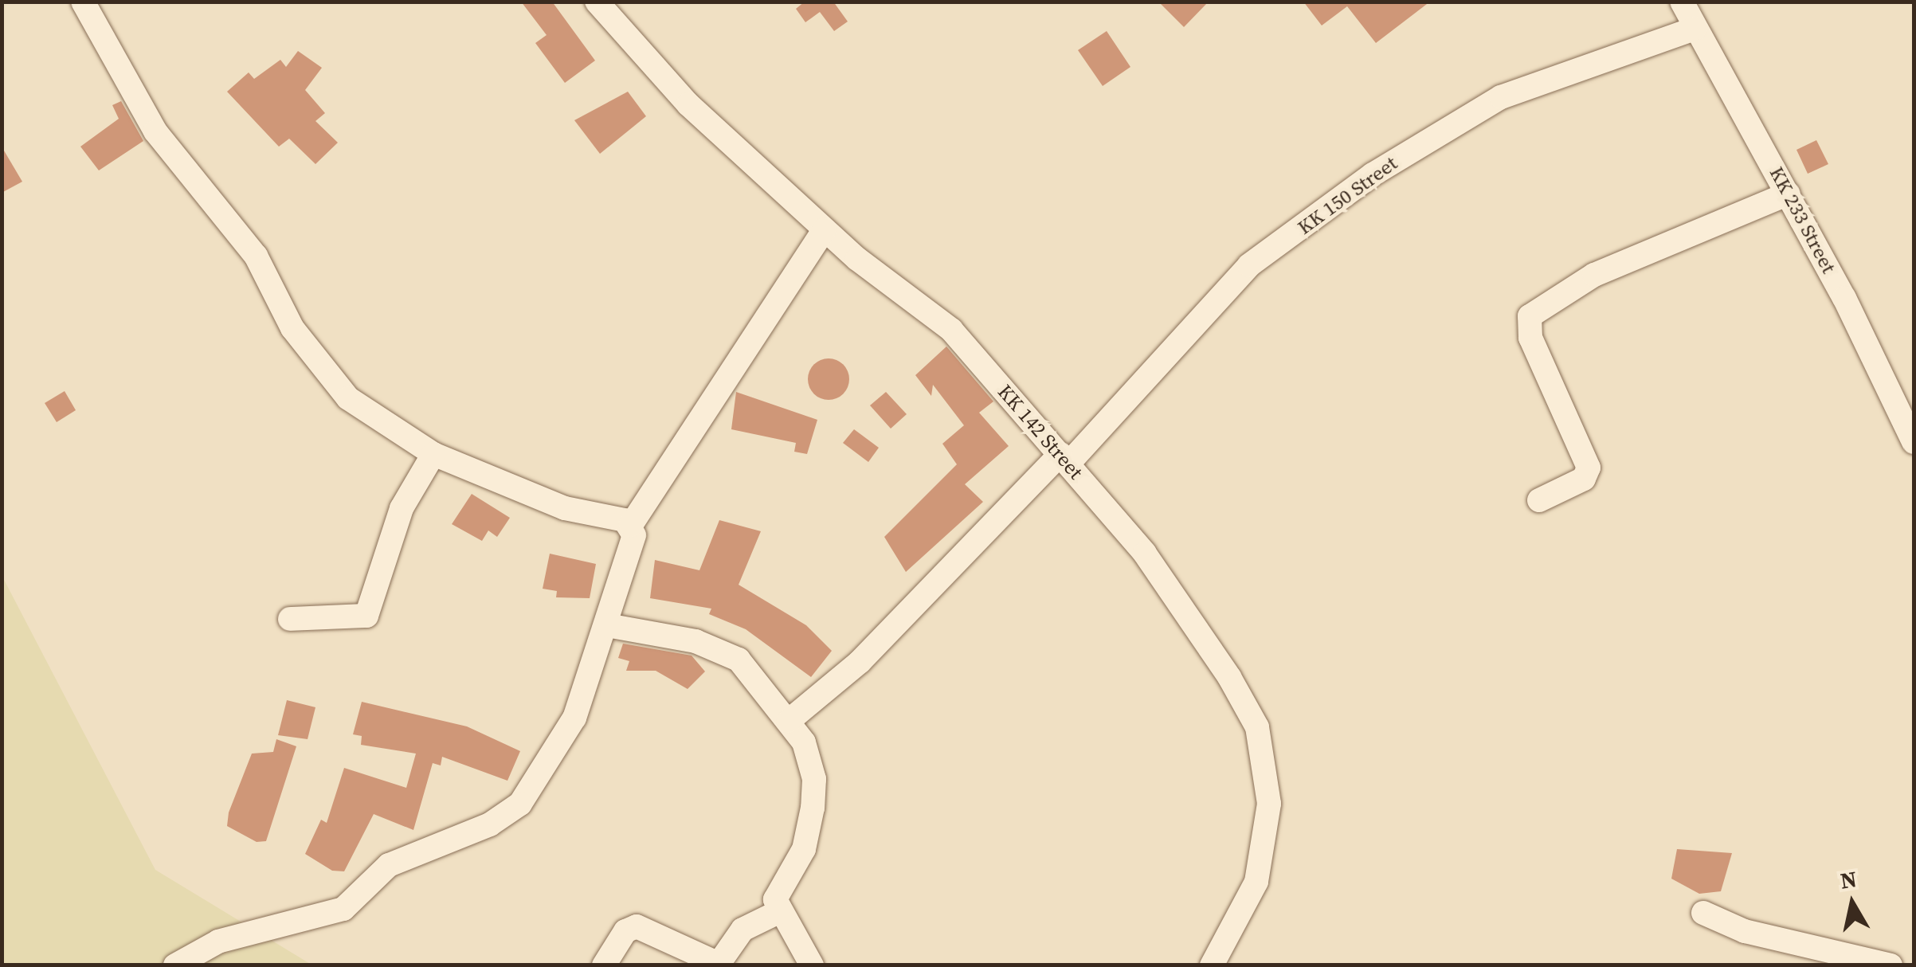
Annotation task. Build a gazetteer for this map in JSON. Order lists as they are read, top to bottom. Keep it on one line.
{"streets":{"street":["KK 150 Street","KK 233 Street","KK 142 Street"]},"crossings":[["KK 150 Street","KK 233 Street"],["KK 150 Street","KK 142 Street"]],"north":"top"}
